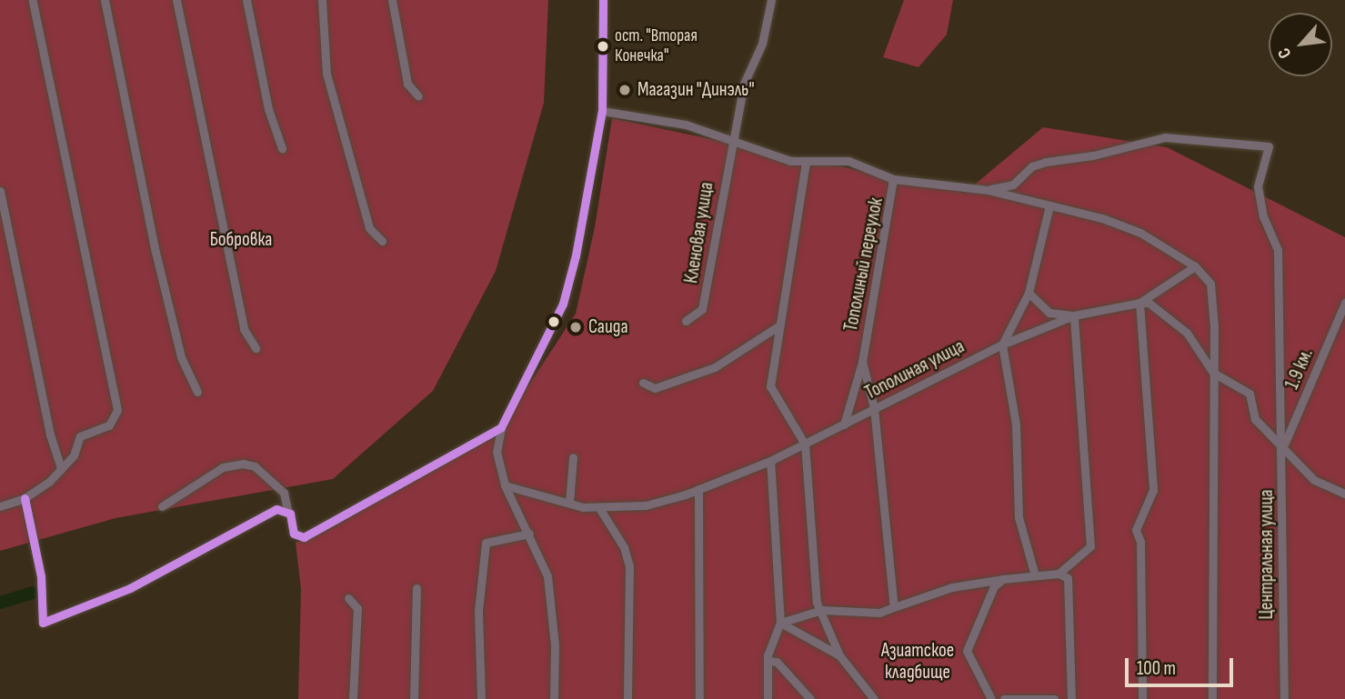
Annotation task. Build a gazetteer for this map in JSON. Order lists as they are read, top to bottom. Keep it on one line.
{"streets":{"street":["Кленовая улица","Тополиный переулок","1.9 км.","Тополиная улица","Центральная улица"]},"crossings":[["Тополиный переулок","Тополиная улица"],["Тополиный переулок","Центральная улица"],["1.9 км.","Центральная улица"]],"parks":["Бобровка","Азиатское кладбище"],"places":["ост. \"Вторая Конечка\"","Магазин \"Динэль\"","Саида"],"scale_bar":"100 m","north":"bottom left"}
